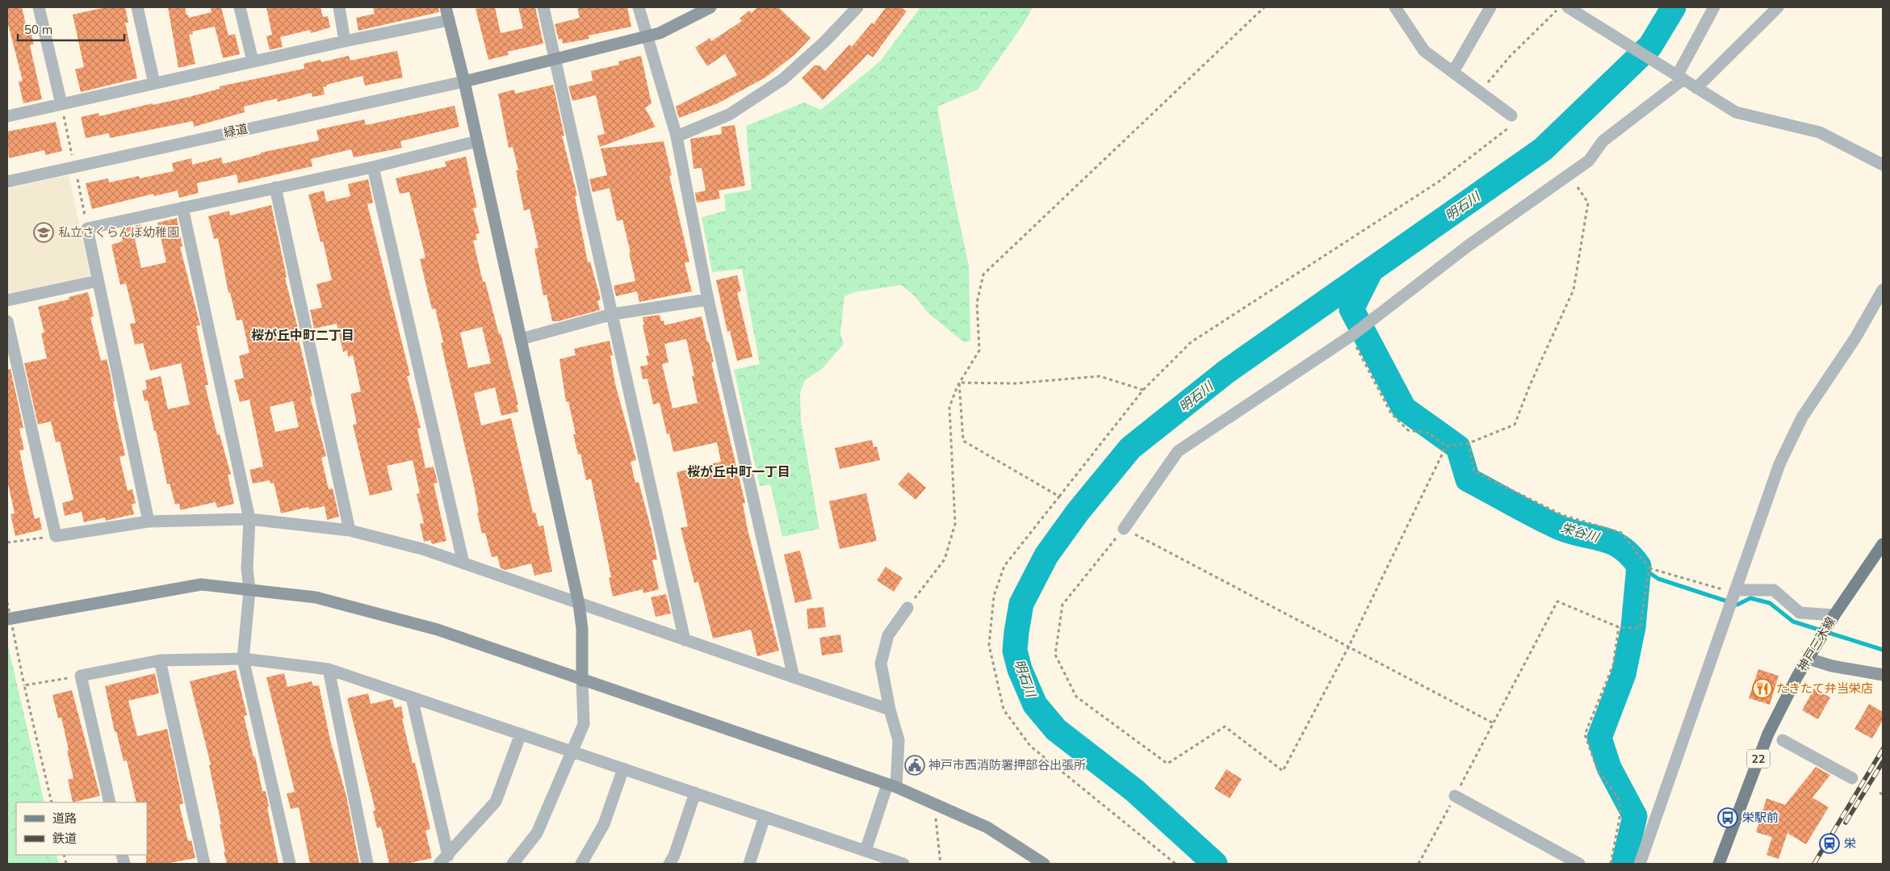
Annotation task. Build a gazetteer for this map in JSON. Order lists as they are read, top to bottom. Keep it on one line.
{"streets":{"main road":["神戸三木線","22"],"street":["緑道"]},"districts":["桜が丘中町二丁目","桜が丘中町一丁目"],"water":["明石川","栄谷川"],"places":{"school or university":["私立さくらんぼ幼稚園"],"restaurant":["たきたて弁当栄店"],"public building":["神戸市西消防署押部谷出張所"],"bus stop":["栄駅前"],"station":["栄"]},"legend":["道路","鉄道"],"scale_bar":"50 m"}
